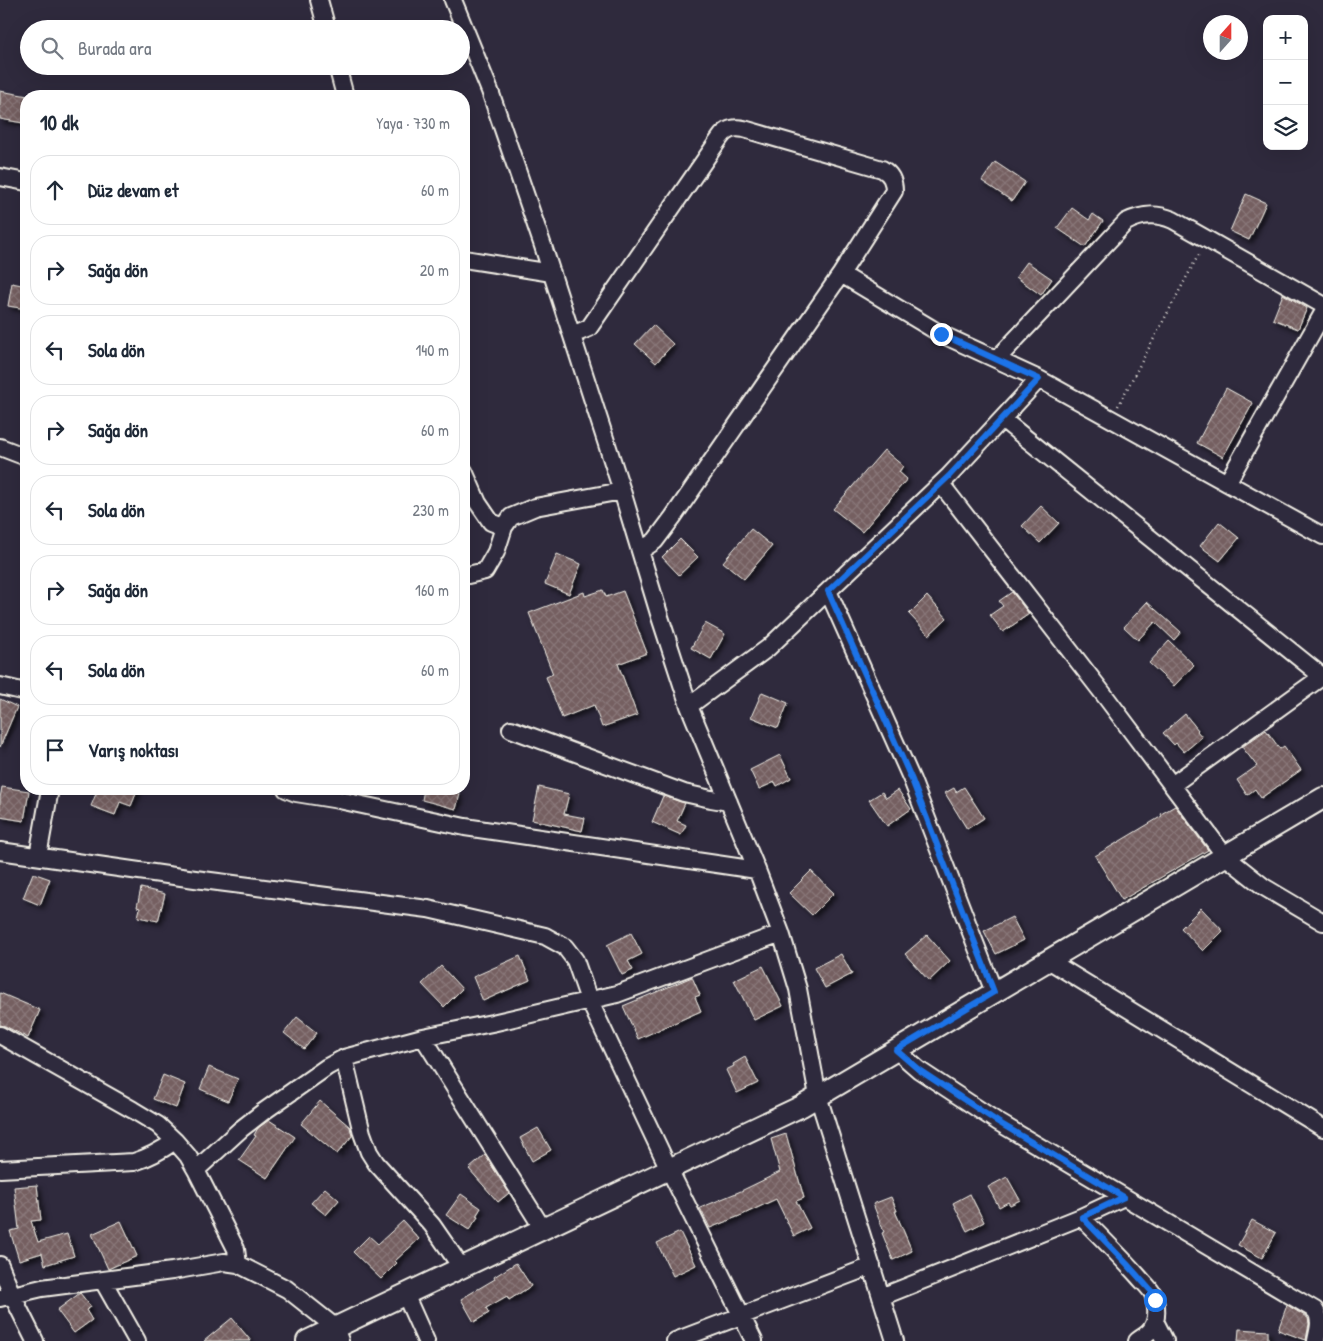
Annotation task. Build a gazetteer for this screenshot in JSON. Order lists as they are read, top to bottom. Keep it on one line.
{"north":"top","page":{"map_buttons":["+","−"],"search":"Burada ara","heading":["10 dk","Yaya · 730 m"],"list":[["Düz devam et","60 m"],["Sağa dön","20 m"],["Sola dön","140 m"],["Sağa dön","60 m"],["Sola dön","230 m"],["Sağa dön","160 m"],["Sola dön","60 m"],"Varış noktası"]}}
